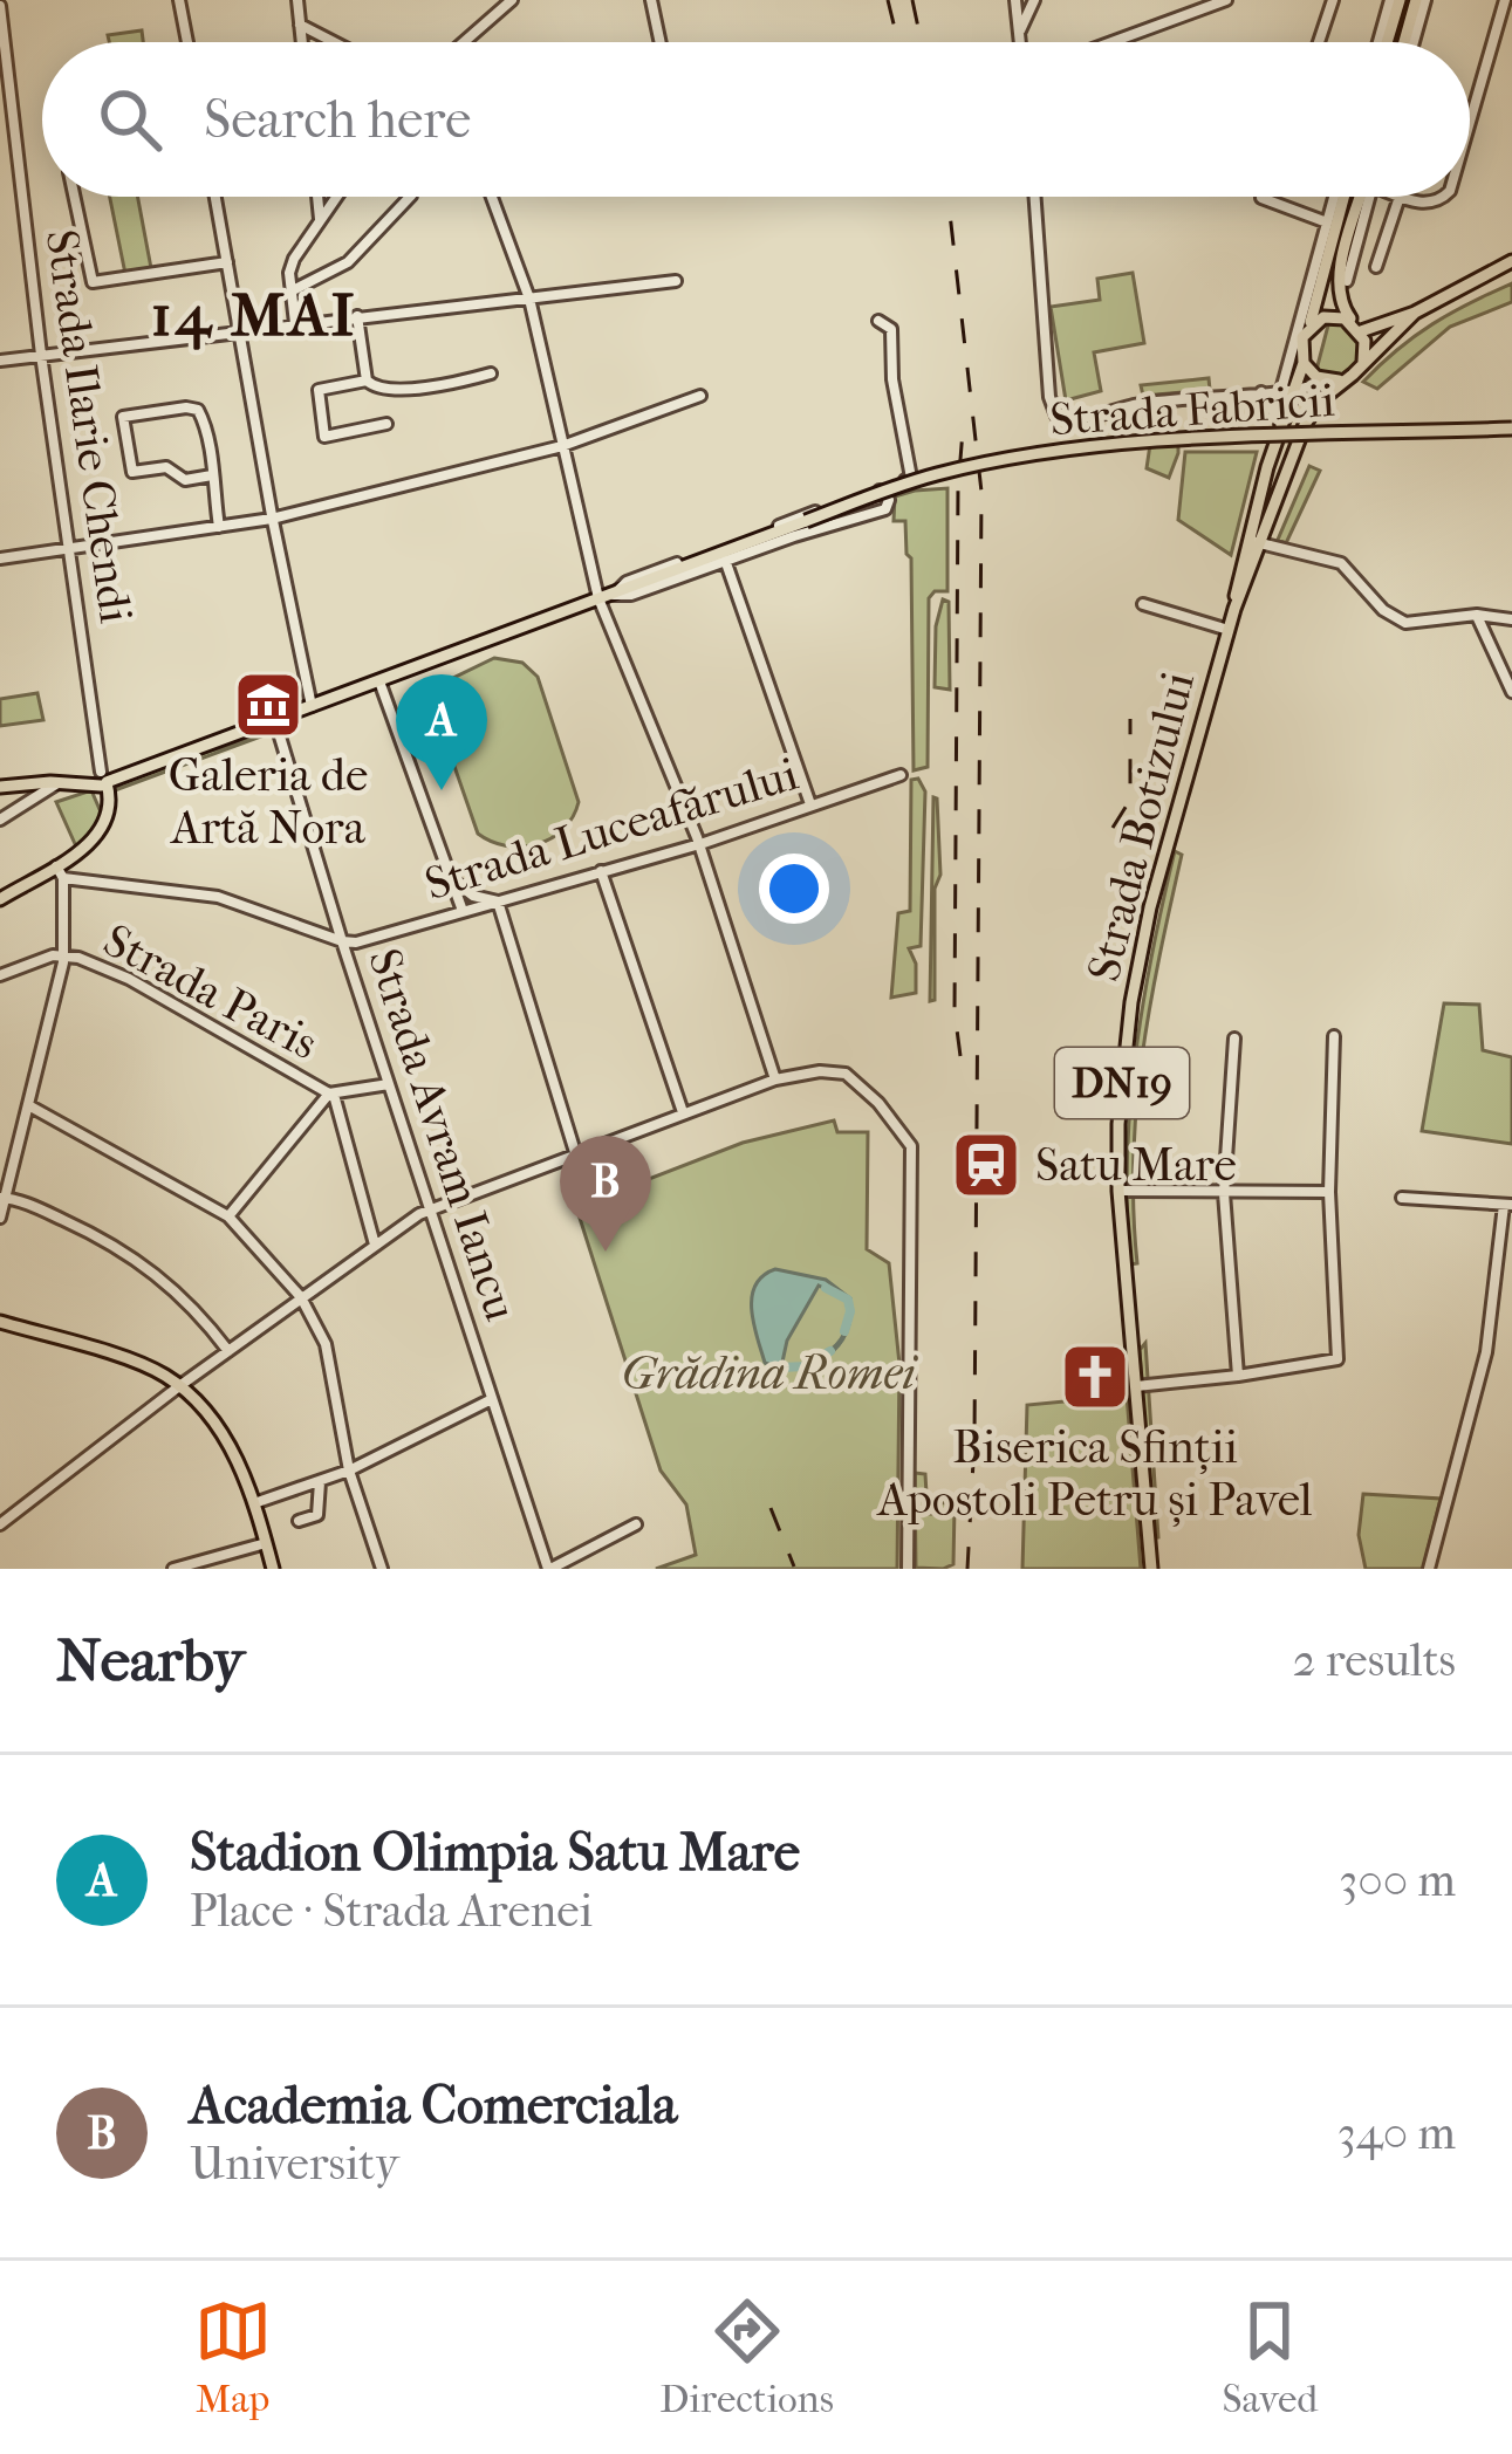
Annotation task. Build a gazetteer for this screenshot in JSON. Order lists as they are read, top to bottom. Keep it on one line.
{"streets":{"main road":["Strada Fabricii","Strada Botizului","DN19"],"street":["Strada Ilarie Chendi","Strada Luceafărului","Strada Paris","Strada Avram Iancu"]},"crossings":[["Strada Fabricii","Strada Ilarie Chendi"],["Strada Fabricii","Strada Botizului"],["Strada Fabricii","Strada Avram Iancu"],["Strada Luceafărului","Strada Avram Iancu"],["Strada Paris","Strada Avram Iancu"]],"districts":["14 MAI"],"parks":["Grădina Romei"],"places":{"museum":["Galeria de Artă Nora"],"station":["Satu Mare"],"church":["Biserica Sfinții Apostoli Petru și Pavel"]},"page":{"search":"Search here","pins":["A","B"],"heading":["Nearby","2 results"],"list":[{"mark":"A","name":"Stadion Olimpia Satu Mare","note":"Place · Strada Arenei","value":"300 m"},{"mark":"B","name":"Academia Comerciala","note":"University","value":"340 m"}],"nav":["Map","Directions","Saved"]}}
